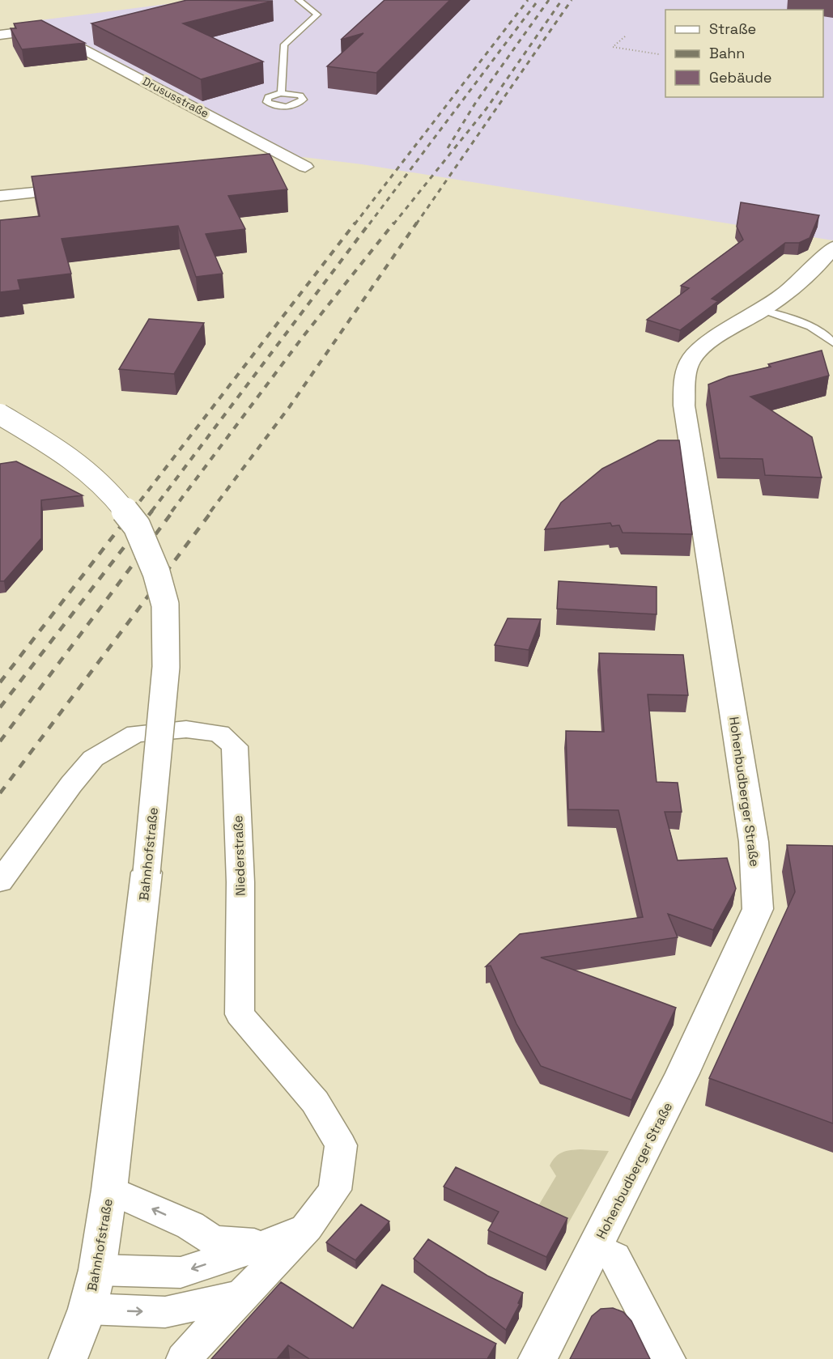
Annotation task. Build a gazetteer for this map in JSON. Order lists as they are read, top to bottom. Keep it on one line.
{"streets":{"street":["Drususstraße","Hohenbudberger Straße","Bahnhofstraße","Niederstraße"]},"crossings":[["Bahnhofstraße","Niederstraße"]],"legend":["Straße","Bahn","Gebäude"]}
